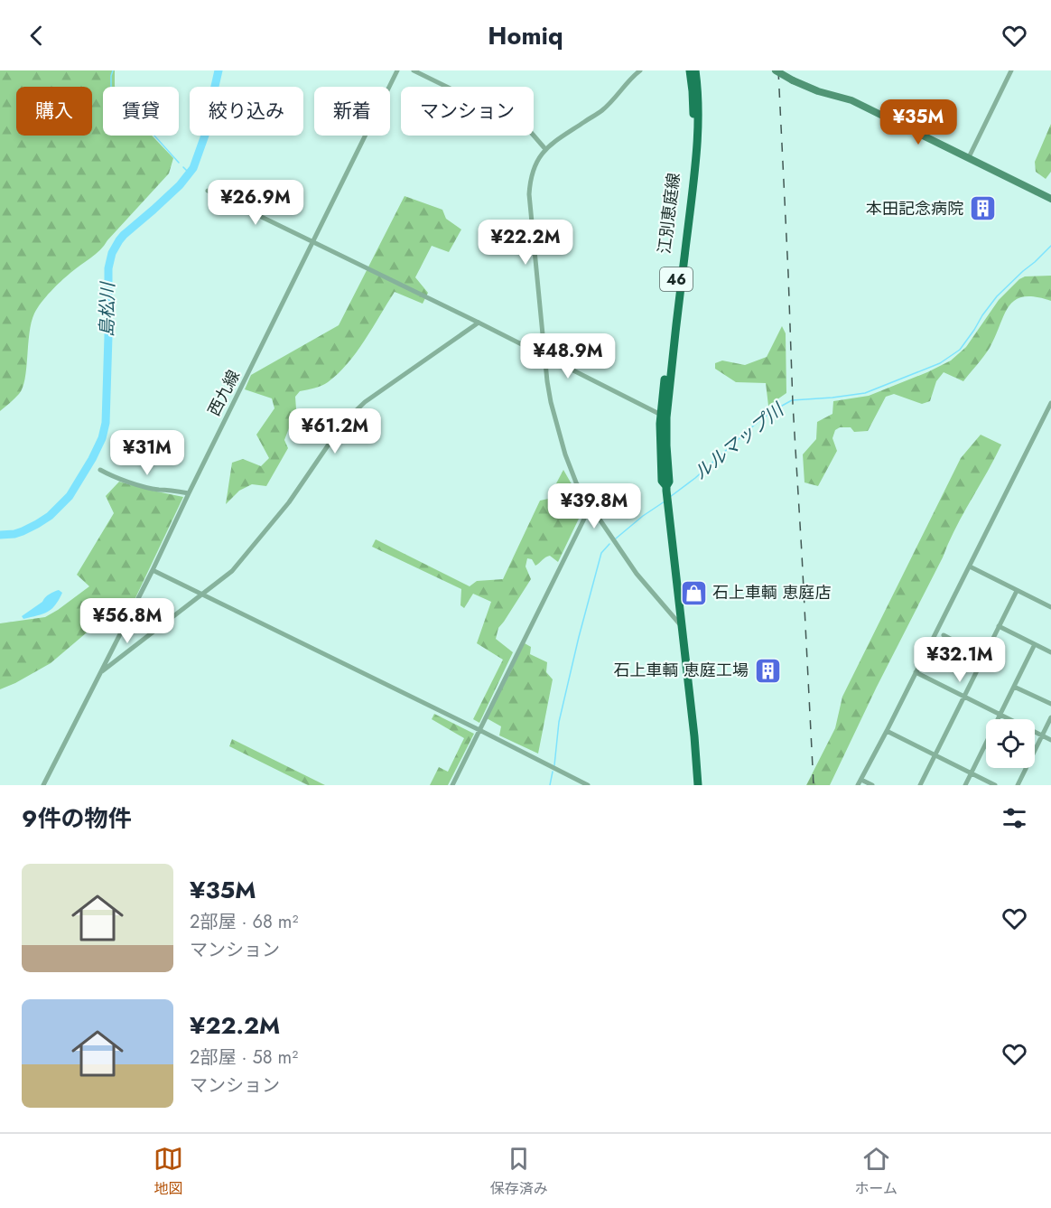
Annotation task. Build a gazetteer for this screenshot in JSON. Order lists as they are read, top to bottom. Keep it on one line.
{"streets":{"main road":["江別恵庭線","46"],"street":["西九線"]},"water":["島松川","ルルマップ川"],"places":{"building":["本田記念病院","石上車輌 恵庭工場"],"shop":["石上車輌 恵庭店"]},"page":{"header":"Homiq","chip":["購入","賃貸","絞り込み","新着","マンション"],"price":["¥35M","¥26.9M","¥22.2M","¥48.9M","¥61.2M","¥31M","¥39.8M","¥56.8M","¥32.1M"],"heading":"9件の物件","list":[{"name":"¥35M","note":"2部屋 · 68 m² · マンション"},{"name":"¥22.2M","note":"2部屋 · 58 m² · マンション"}],"tabs":["地図","保存済み","ホーム"]}}
